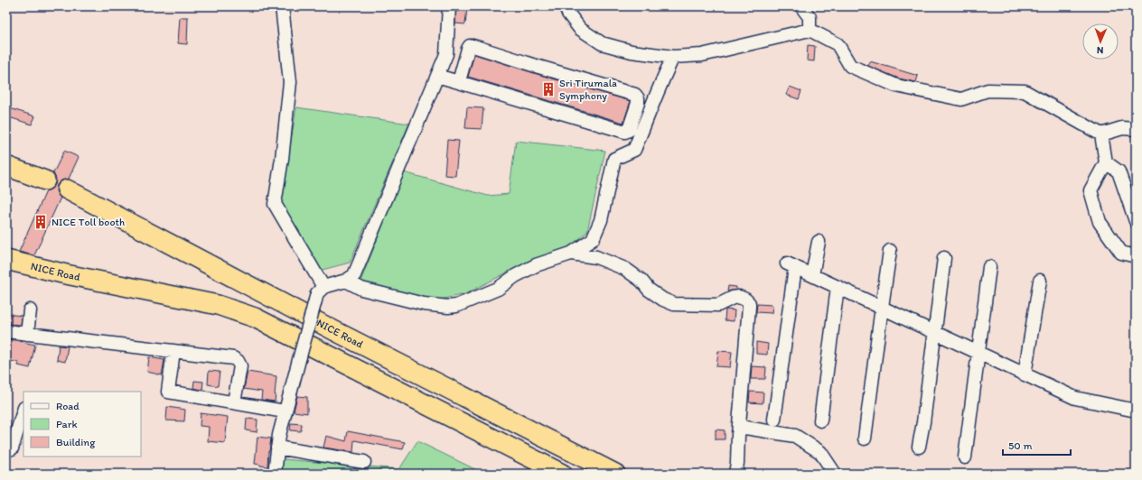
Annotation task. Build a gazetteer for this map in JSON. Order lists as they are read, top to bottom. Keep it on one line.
{"streets":{"highway":["NICE Road"]},"places":{"building":["Sri Tirumala Symphony","NICE Toll booth"]},"legend":["Road","Park","Building"],"scale_bar":"50 m","north":"bottom"}
